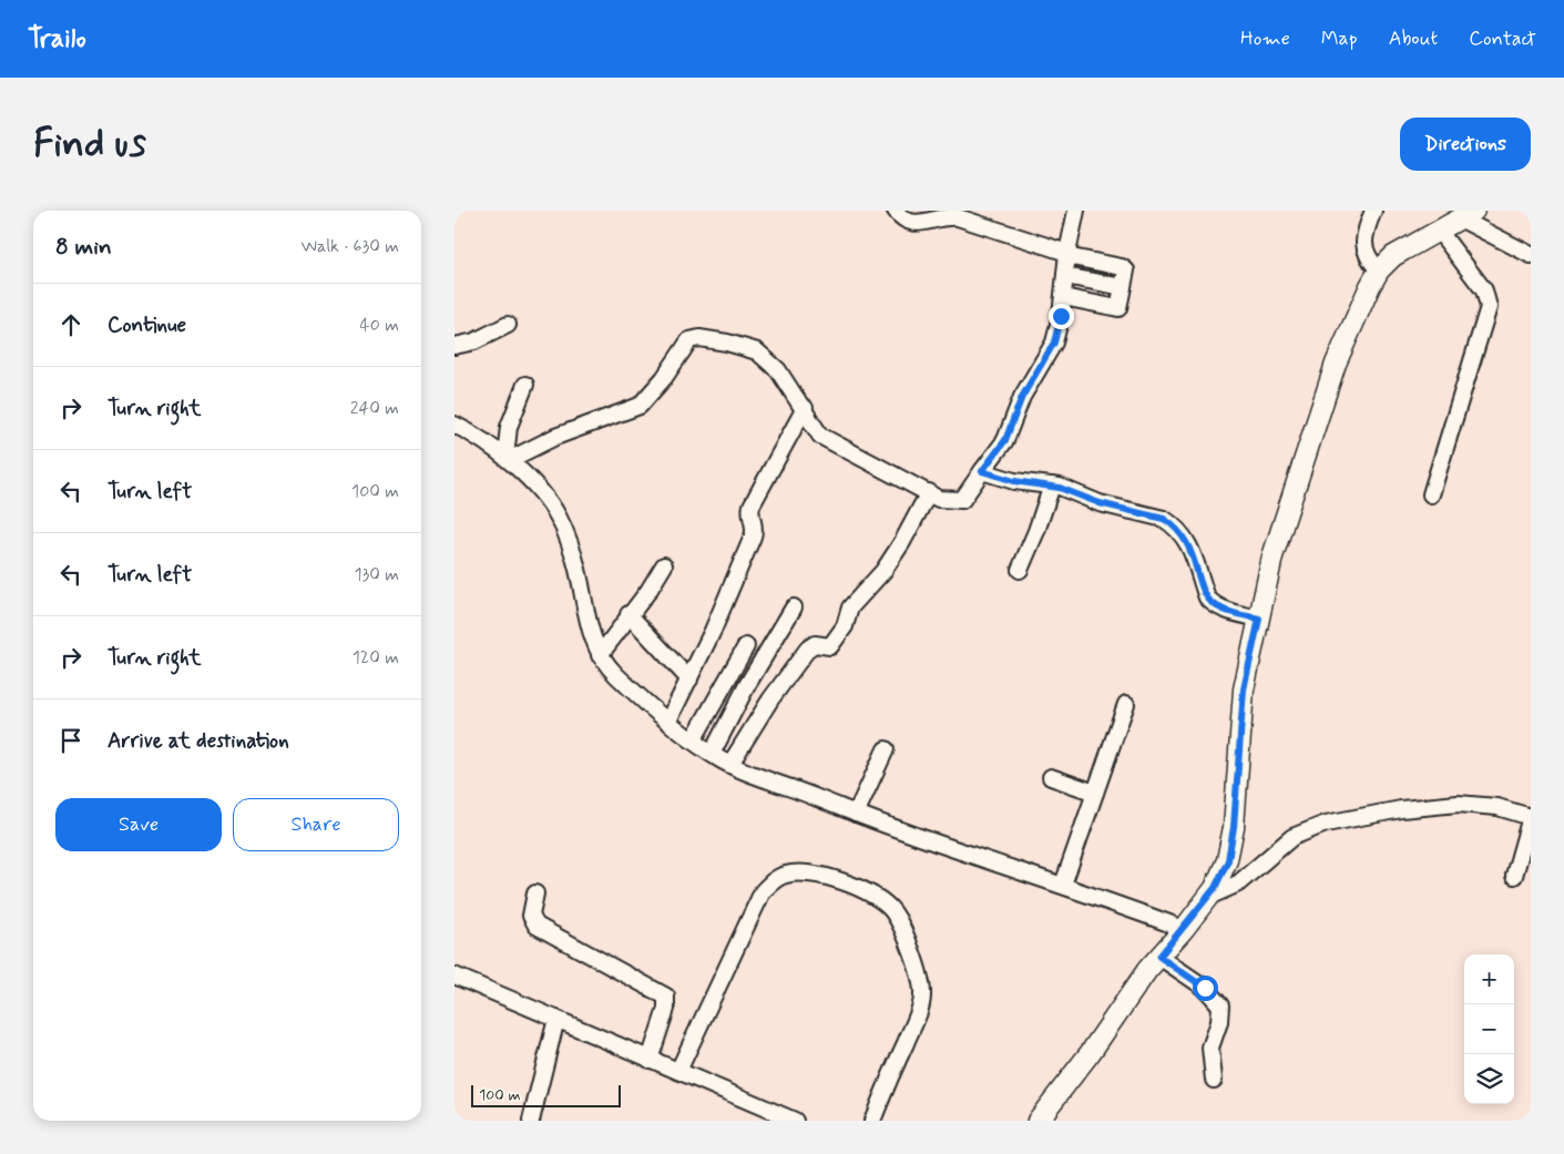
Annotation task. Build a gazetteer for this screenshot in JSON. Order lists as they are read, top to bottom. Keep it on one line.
{"scale_bar":"100 m","page":{"header":"Trailo","nav":["Home","Map","About","Contact"],"buttons":["Directions",["Save","Share"]],"title":"Find us","heading":["8 min","Walk · 630 m"],"list":[["Continue","40 m"],["Turn right","240 m"],["Turn left","100 m"],["Turn left","130 m"],["Turn right","120 m"],"Arrive at destination"],"map_buttons":["+","−"],"scale":"100 m"}}
